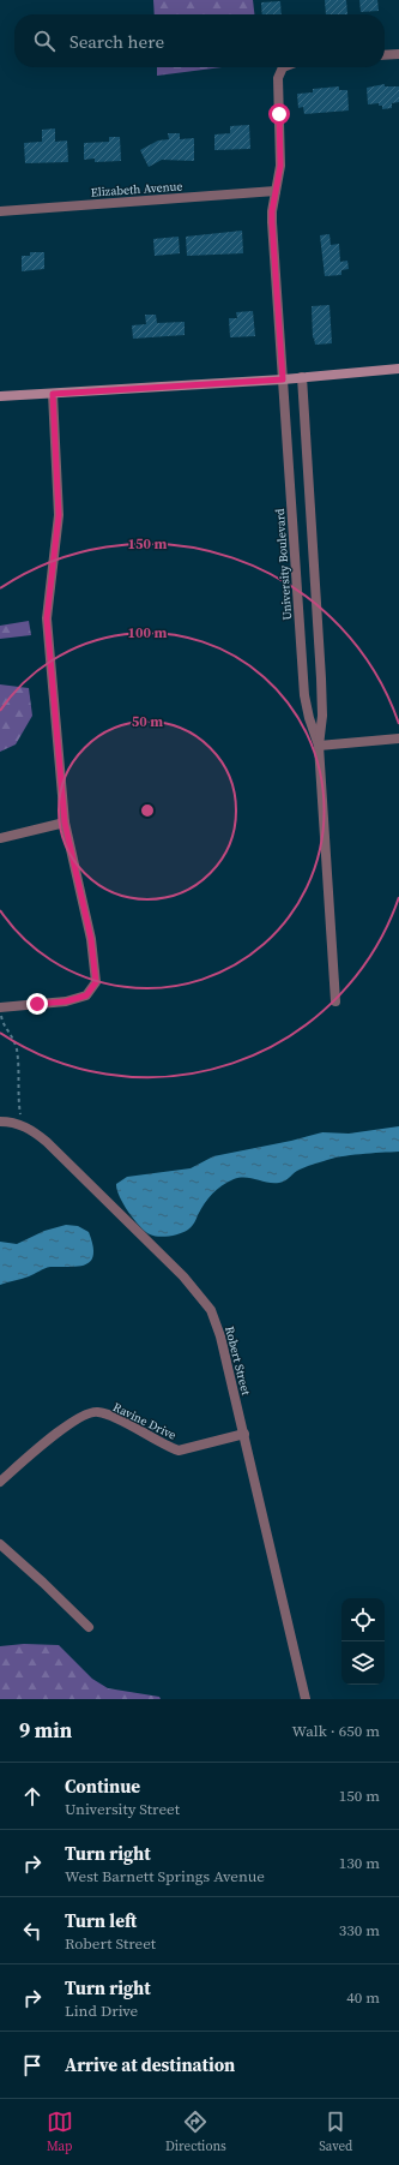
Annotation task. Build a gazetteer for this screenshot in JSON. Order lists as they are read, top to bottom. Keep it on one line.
{"streets":{"street":["Elizabeth Avenue","University Boulevard","Robert Street","Ravine Drive"]},"crossings":[["Elizabeth Avenue","University Boulevard"],["Robert Street","Ravine Drive"]],"page":{"search":"Search here","heading":["9 min","Walk · 650 m"],"list":[["Continue","University Street","150 m"],["Turn right","West Barnett Springs Avenue","130 m"],["Turn left","Robert Street","330 m"],["Turn right","Lind Drive","40 m"],"Arrive at destination"],"nav":["Map","Directions","Saved"]},"rings":["150 m","100 m","50 m"]}
